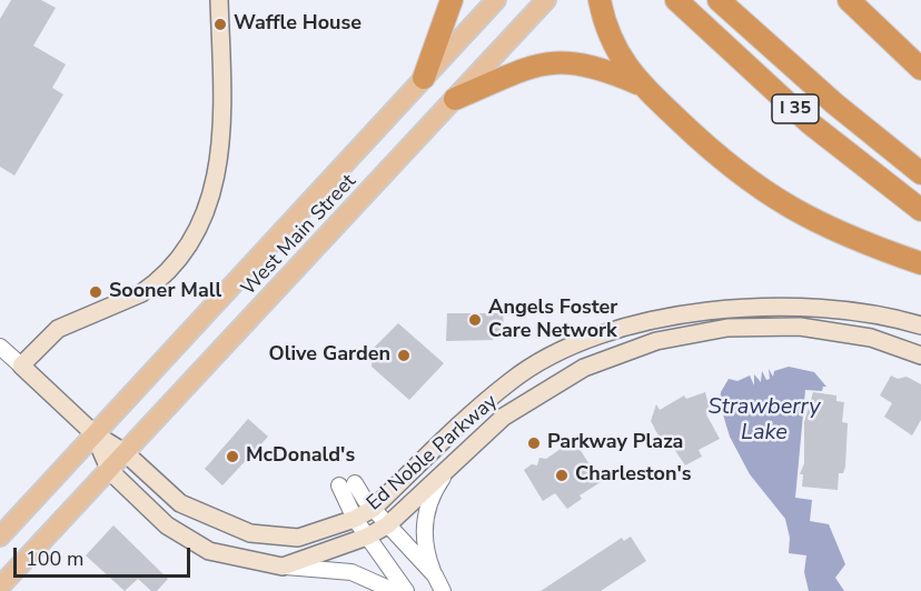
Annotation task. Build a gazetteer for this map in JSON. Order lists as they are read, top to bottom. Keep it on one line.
{"streets":{"highway":["I 35"],"main road":["West Main Street","Ed Noble Parkway"]},"crossings":[["West Main Street","Ed Noble Parkway"]],"water":["Strawberry Lake"],"places":["Waffle House","Sooner Mall","Angels Foster Care Network","Olive Garden","Parkway Plaza","McDonald's","Charleston's"],"scale_bar":"100 m"}
